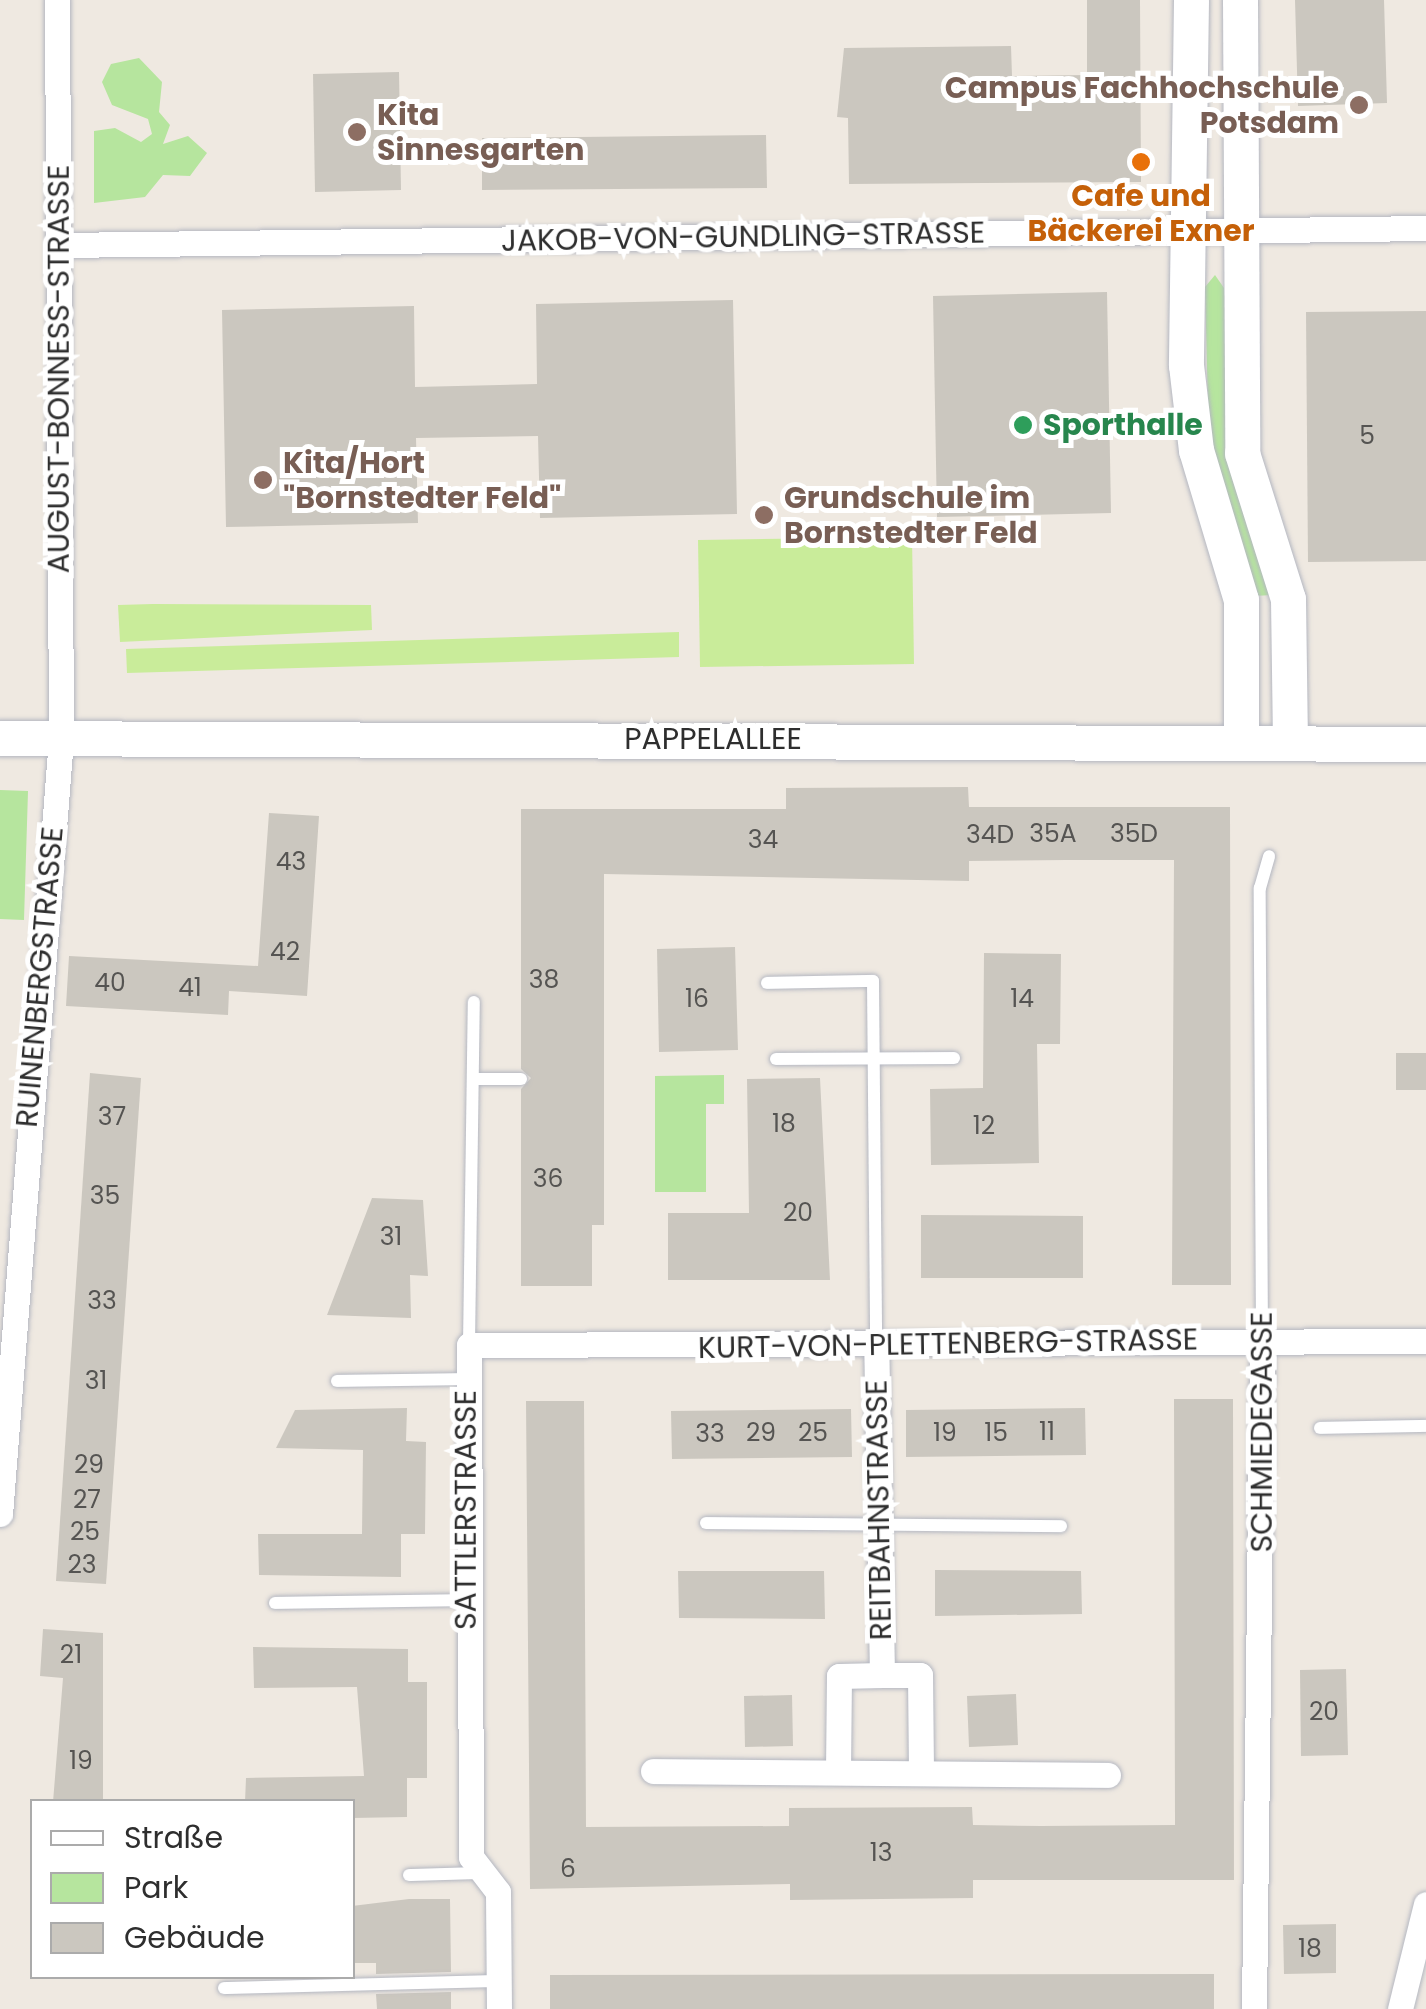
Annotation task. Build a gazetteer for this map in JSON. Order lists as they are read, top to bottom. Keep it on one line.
{"streets":{"street":["JAKOB-VON-GUNDLING-STRASSE","AUGUST-BONNESS-STRASSE","PAPPELALLEE","RUINENBERGSTRASSE","KURT-VON-PLETTENBERG-STRASSE","SCHMIEDEGASSE","SATTLERSTRASSE","REITBAHNSTRASSE"]},"crossings":[["JAKOB-VON-GUNDLING-STRASSE","AUGUST-BONNESS-STRASSE"],["AUGUST-BONNESS-STRASSE","PAPPELALLEE"],["AUGUST-BONNESS-STRASSE","RUINENBERGSTRASSE"],["PAPPELALLEE","RUINENBERGSTRASSE"],["KURT-VON-PLETTENBERG-STRASSE","SCHMIEDEGASSE"],["KURT-VON-PLETTENBERG-STRASSE","SATTLERSTRASSE"],["KURT-VON-PLETTENBERG-STRASSE","REITBAHNSTRASSE"]],"places":["Campus Fachhochschule Potsdam","Kita Sinnesgarten","Cafe und Bäckerei Exner","Sporthalle","Kita/Hort \"Bornstedter Feld\"","Grundschule im Bornstedter Feld"],"house_numbers":["5","35A","35D","34D","34","43","42","38","40","41","16","14","37","18","12","36","35","20","31","33","31","11","29","25","19","15","33","29","27","25","23","21","20","19","13","6","18"],"legend":["Straße","Park","Gebäude"]}
